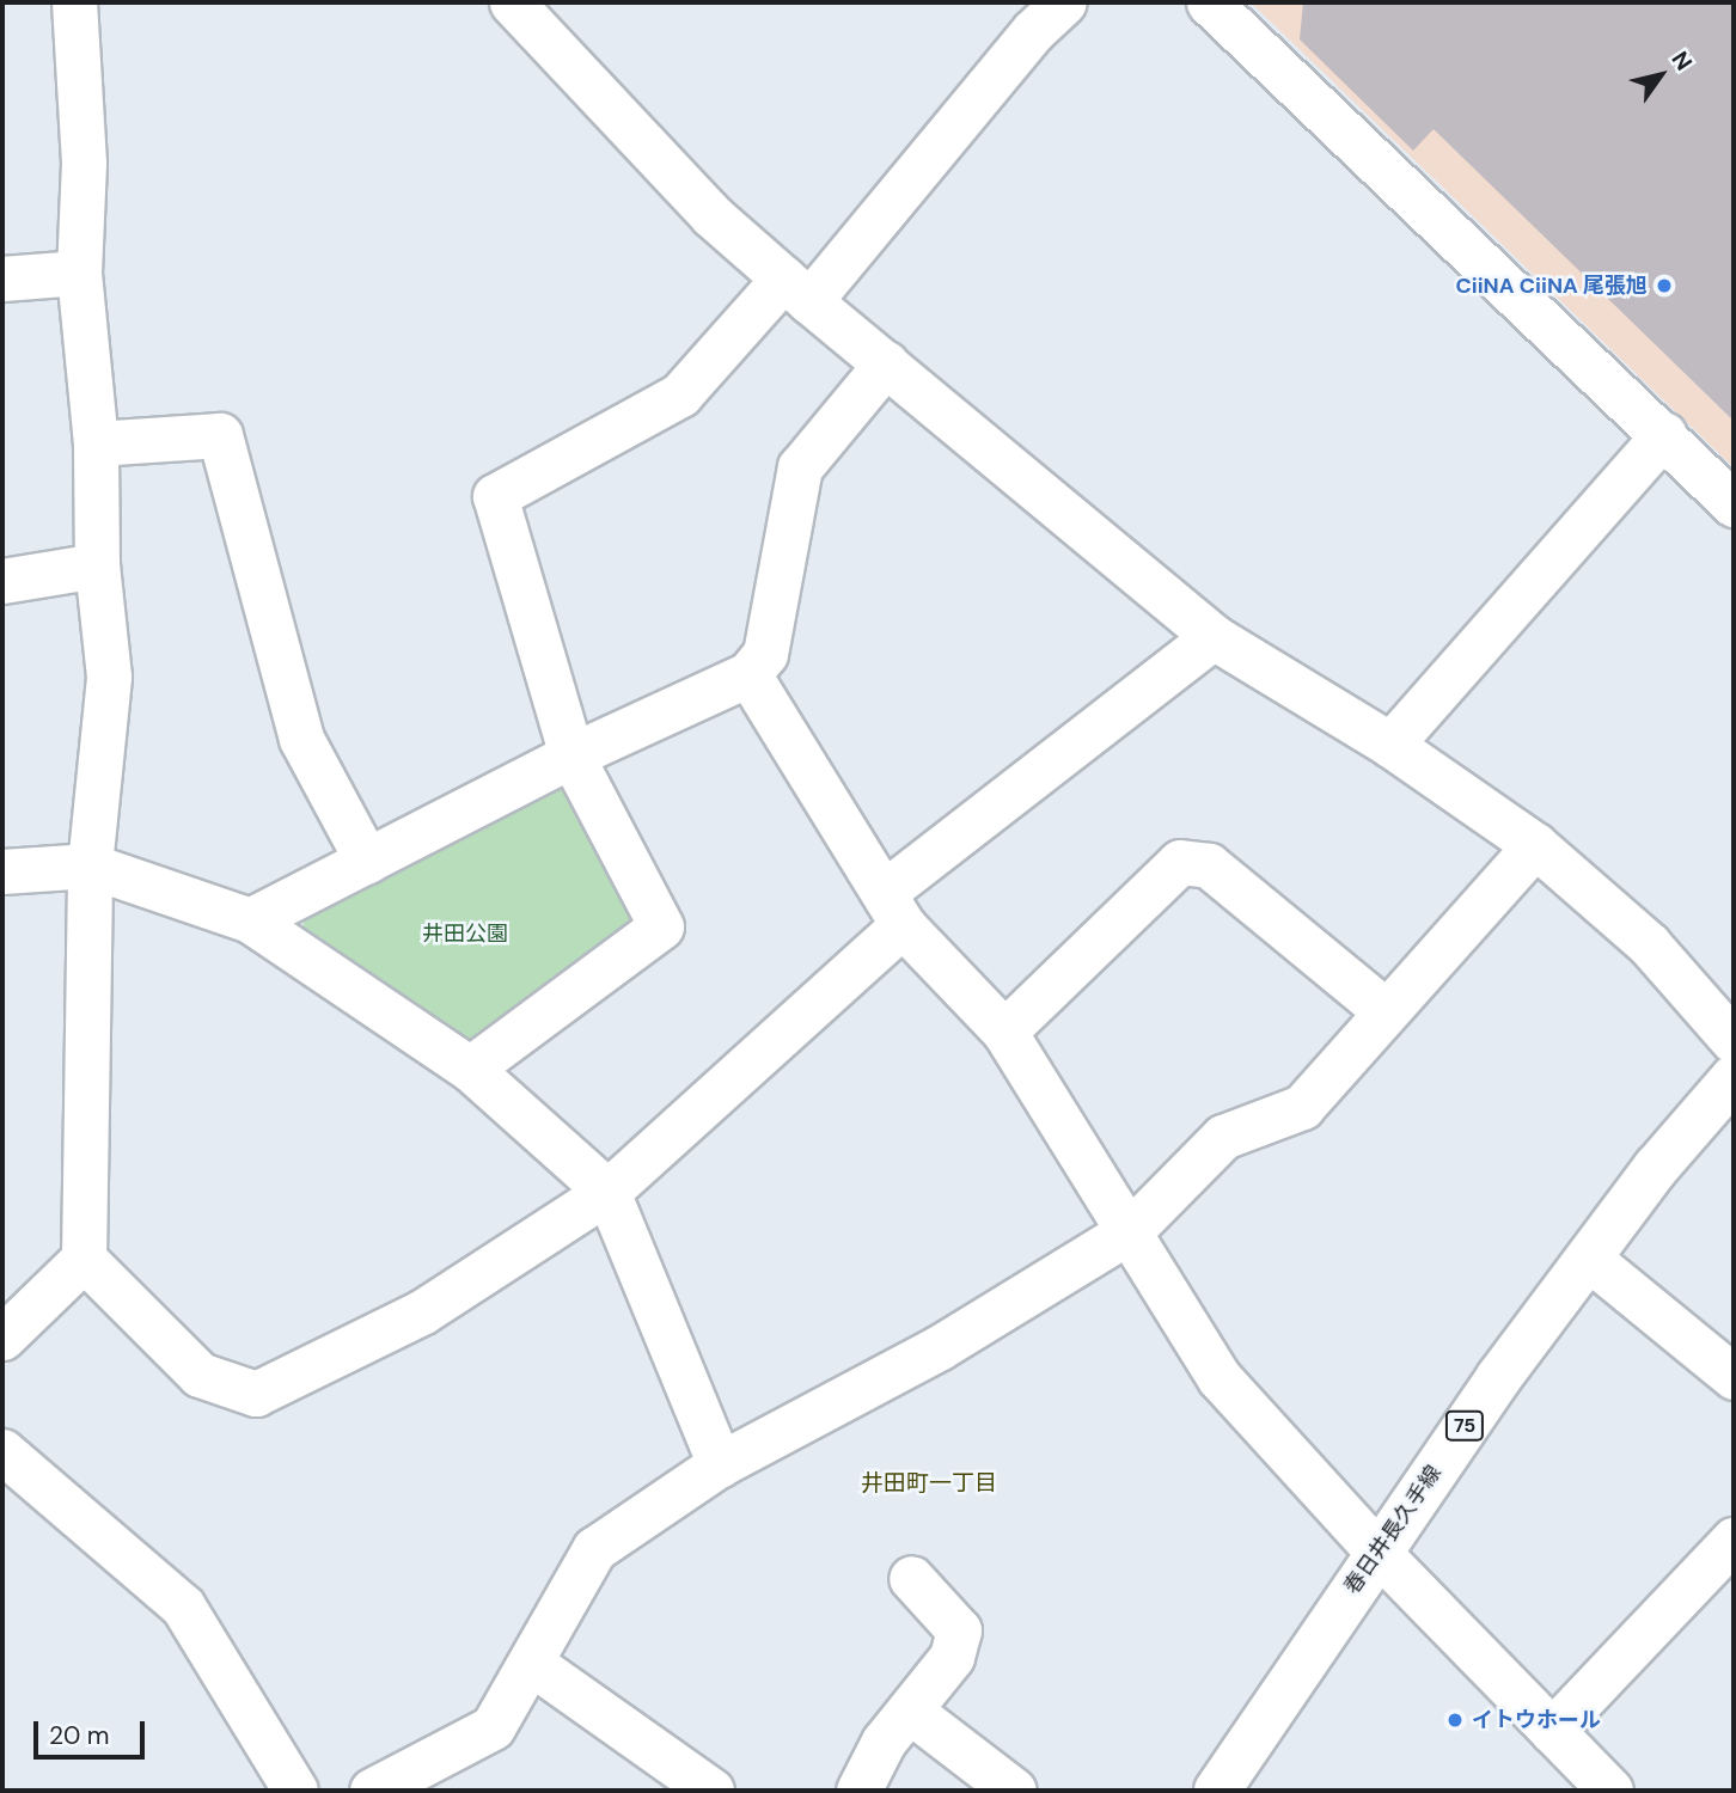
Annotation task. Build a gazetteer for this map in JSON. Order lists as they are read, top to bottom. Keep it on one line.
{"streets":{"main road":["75","春日井長久手線"]},"districts":["井田町一丁目"],"parks":["井田公園"],"places":["CiiNA CiiNA 尾張旭","イトウホール"],"scale_bar":"20 m","north":"top right"}
